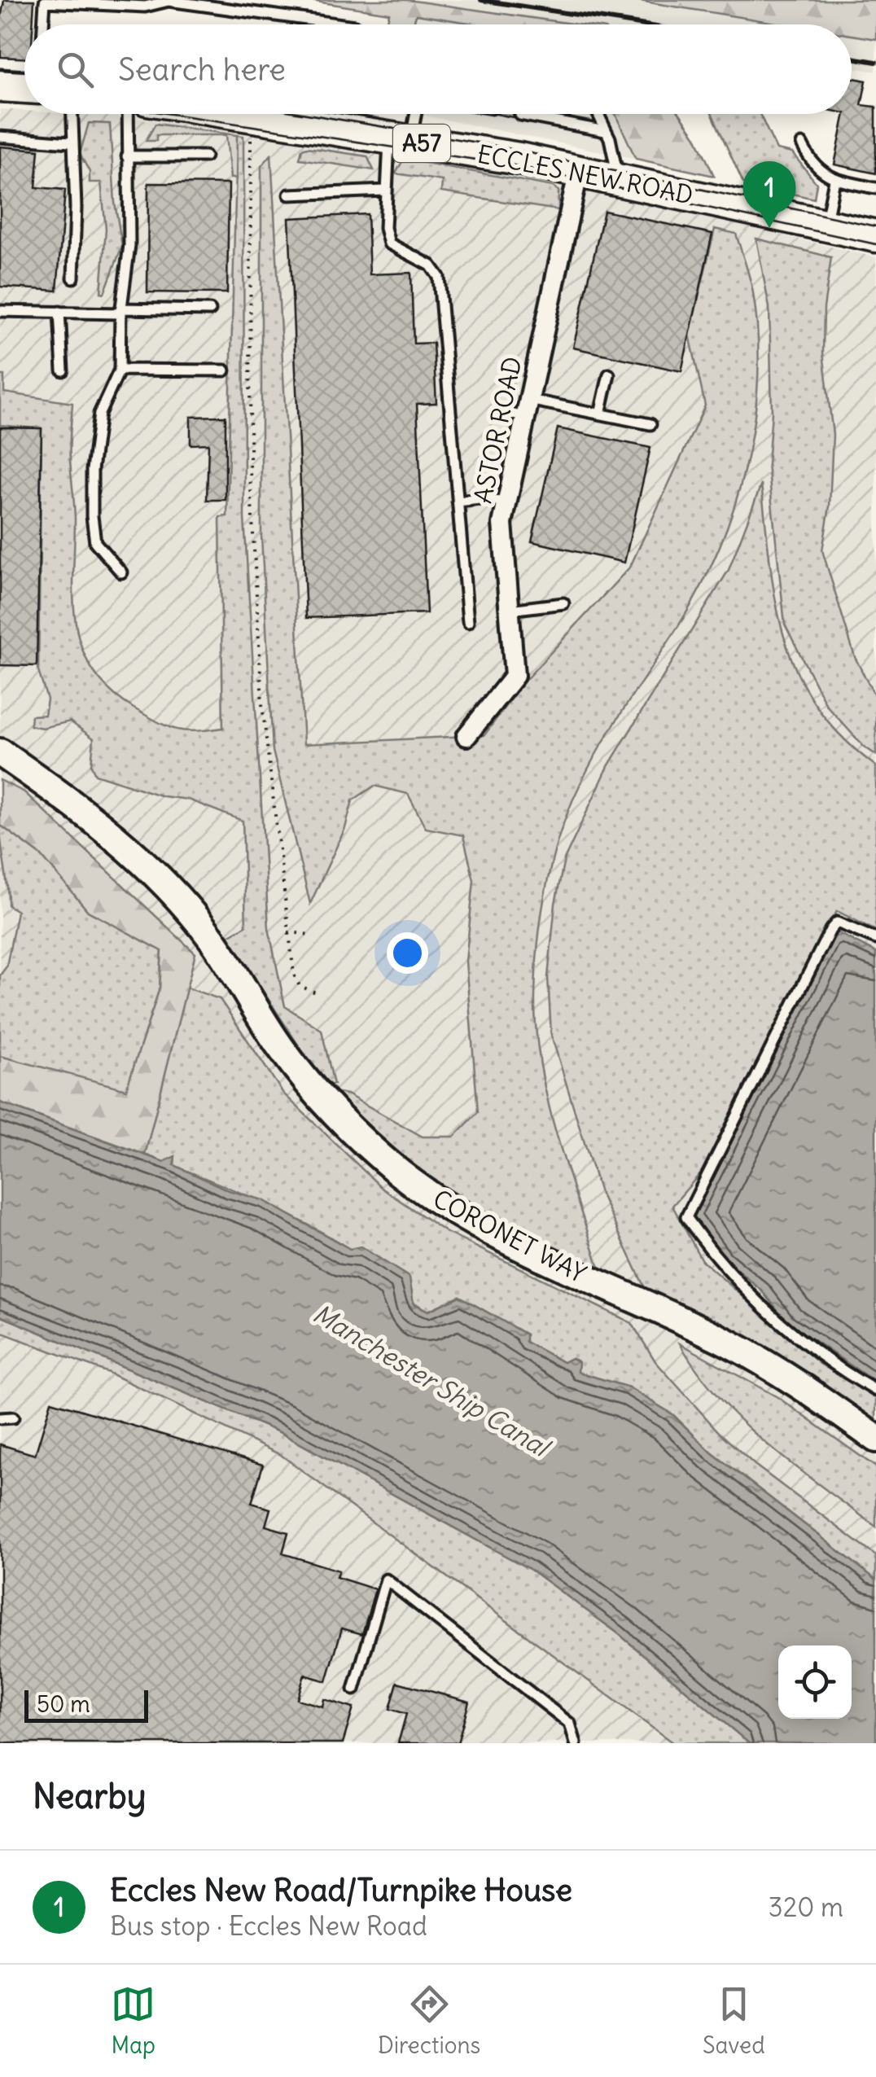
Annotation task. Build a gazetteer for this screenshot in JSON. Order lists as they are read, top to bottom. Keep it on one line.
{"streets":{"main road":["A57","ECCLES NEW ROAD"],"street":["ASTOR ROAD","CORONET WAY"]},"crossings":[["ECCLES NEW ROAD","ASTOR ROAD"]],"water":["Manchester Ship Canal"],"scale_bar":"50 m","page":{"search":"Search here","pins":"1","scale":"50 m","heading":"Nearby","list":[{"mark":"1","name":"Eccles New Road/Turnpike House","note":"Bus stop · Eccles New Road","value":"320 m"}],"nav":["Map","Directions","Saved"]}}
